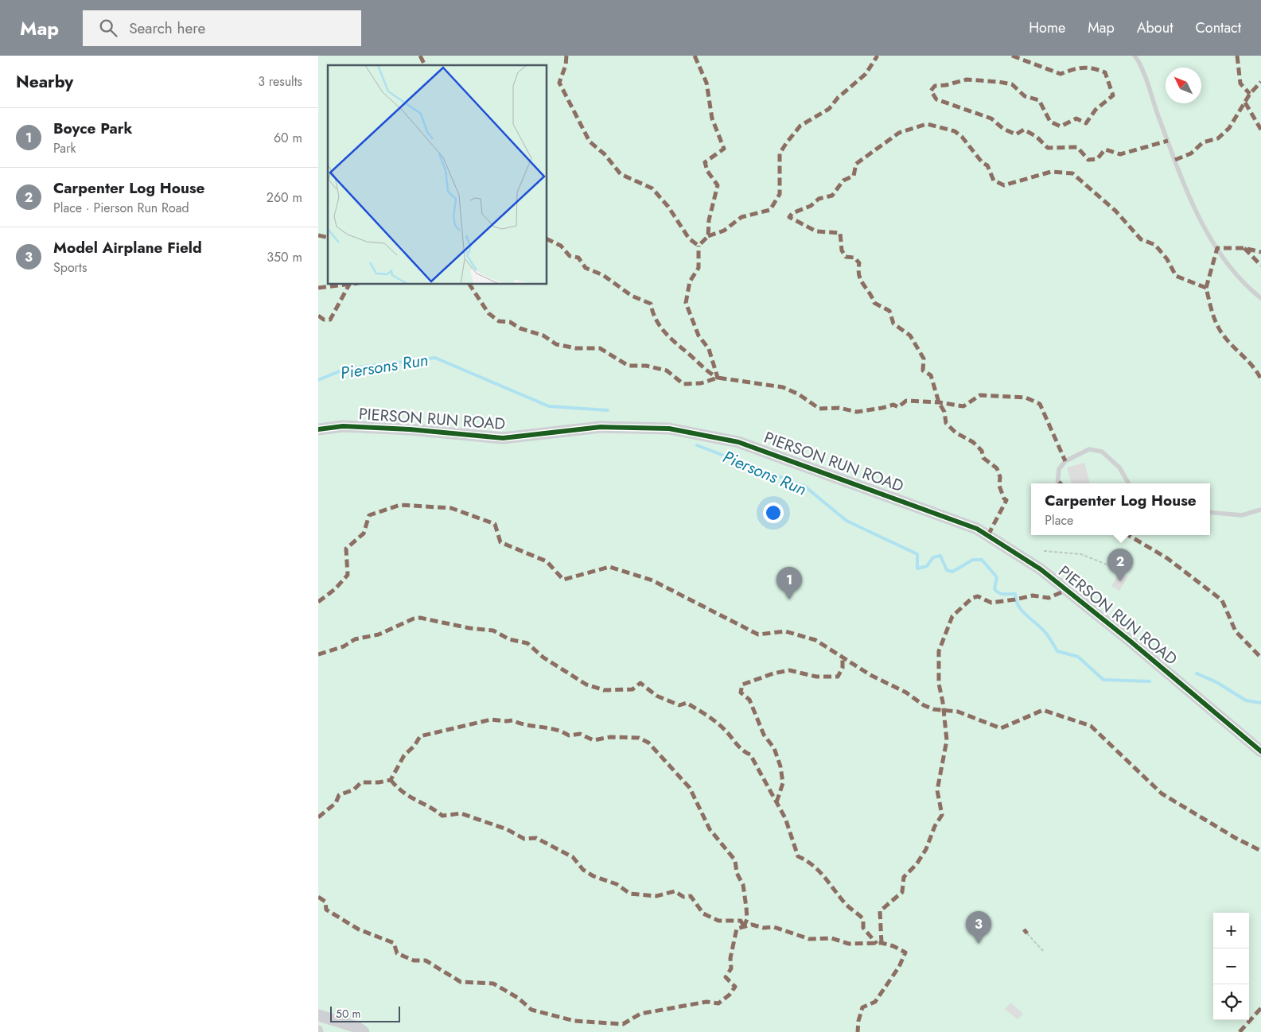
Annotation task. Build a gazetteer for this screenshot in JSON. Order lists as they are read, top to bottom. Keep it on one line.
{"streets":{"street":["PIERSON RUN ROAD"]},"water":["Piersons Run"],"scale_bar":"50 m","north":"top left","page":{"header":"Map","search":"Search here","nav":["Home","Map","About","Contact"],"heading":["Nearby","3 results"],"list":[{"mark":"1","name":"Boyce Park","note":"Park","value":"60 m"},{"mark":"2","name":"Carpenter Log House","note":"Place · Pierson Run Road","value":"260 m"},{"mark":"3","name":"Model Airplane Field","note":"Sports","value":"350 m"}],"popup":["Carpenter Log House","Place"],"pins":["2","1","3"],"map_buttons":["+","−"],"scale":"50 m"}}
